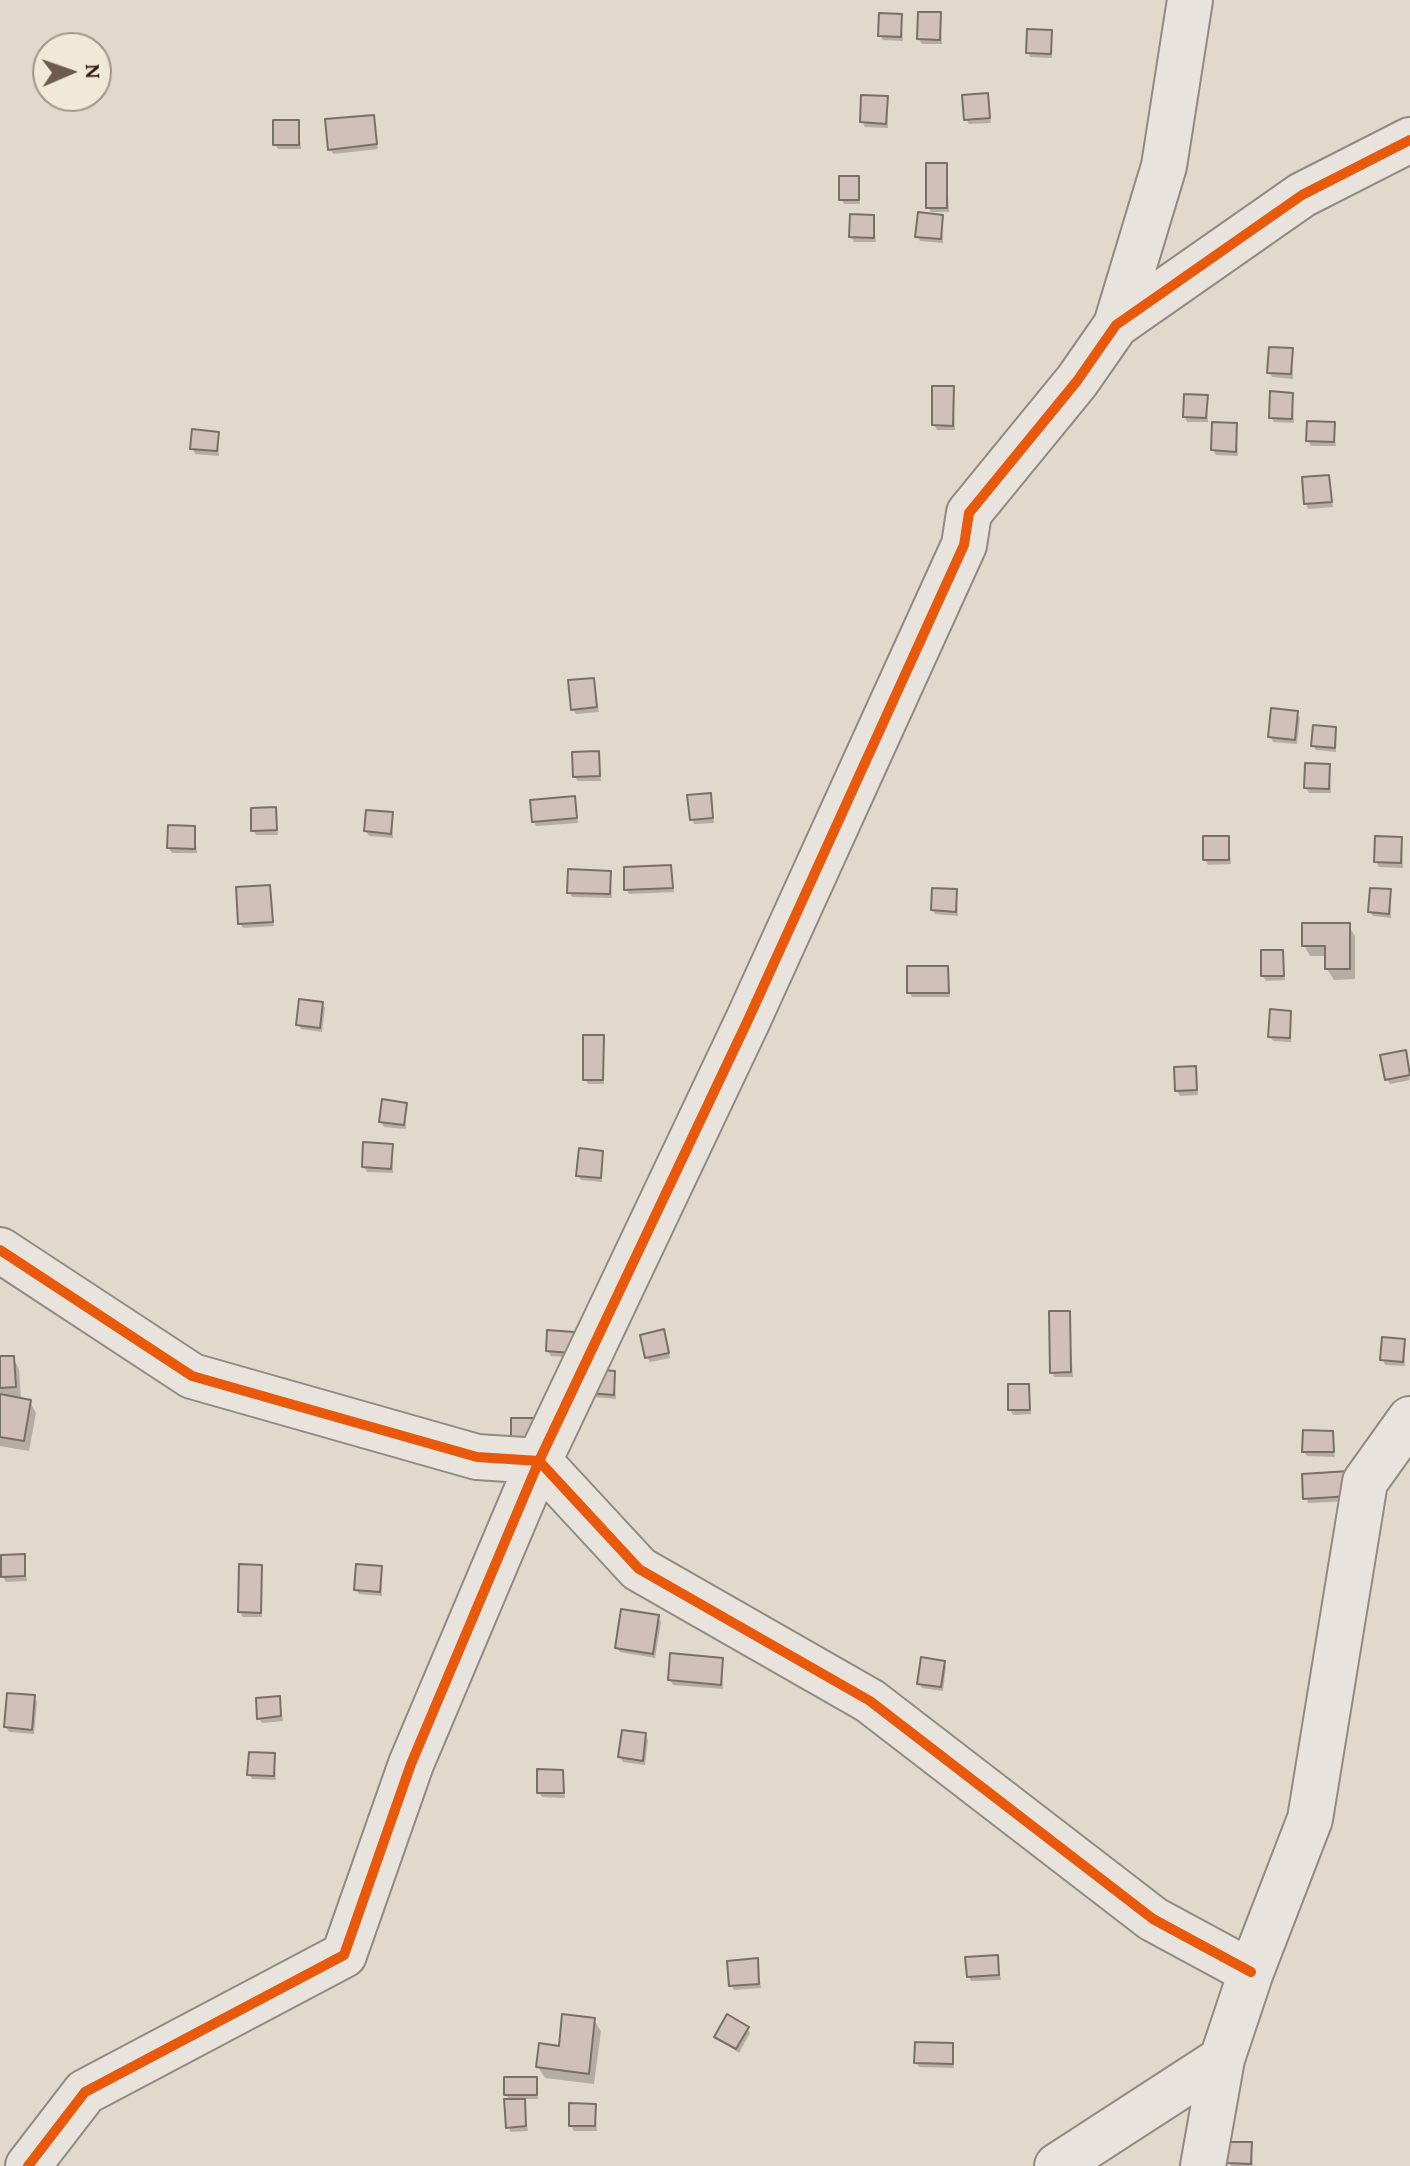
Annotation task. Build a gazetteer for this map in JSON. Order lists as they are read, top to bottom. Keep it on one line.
{"north":"right"}
